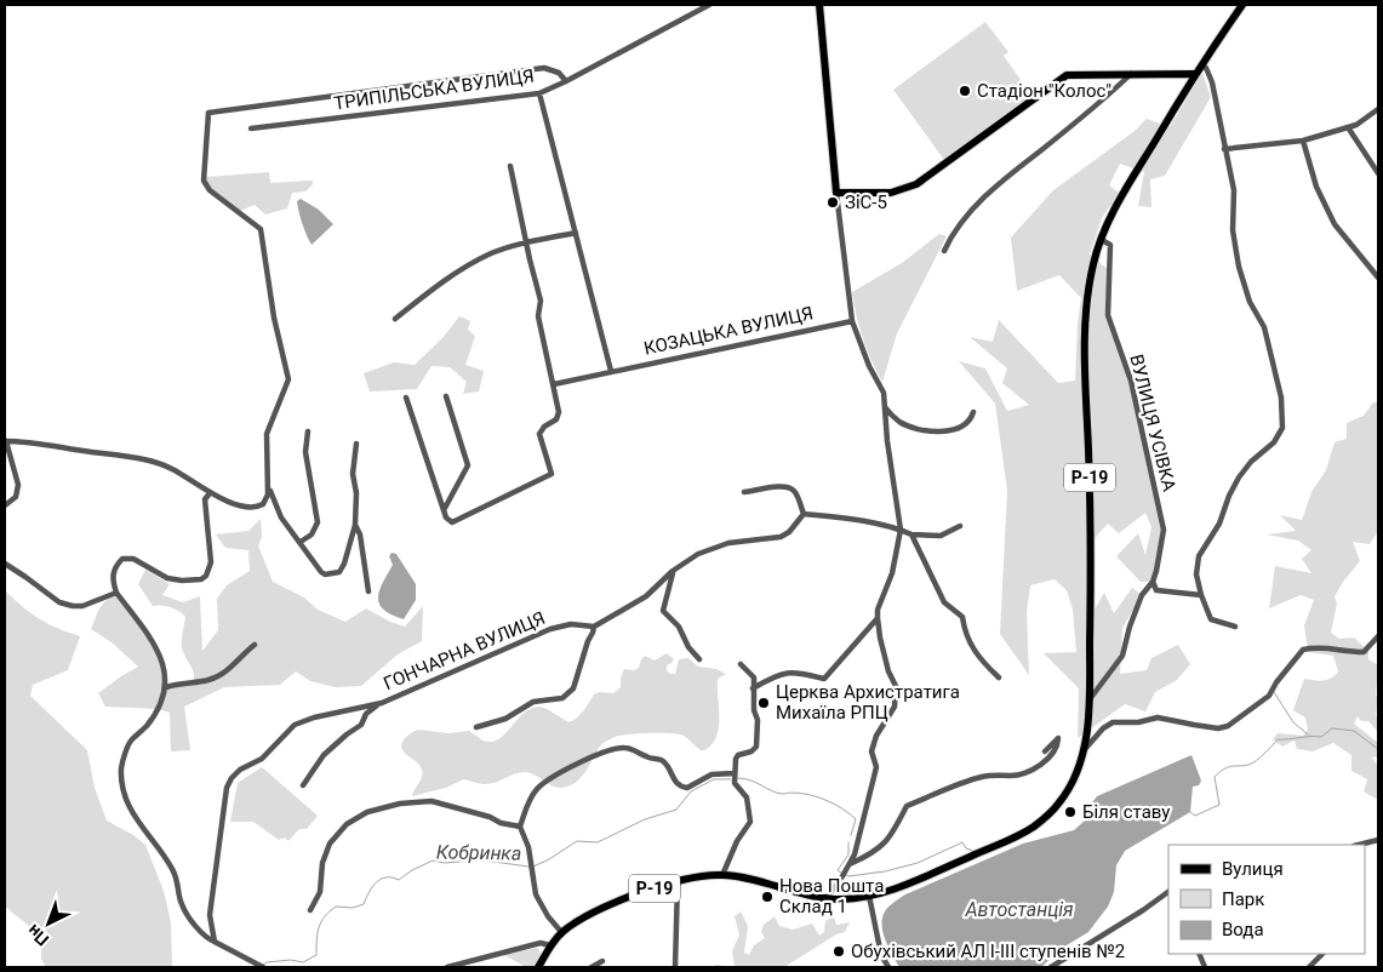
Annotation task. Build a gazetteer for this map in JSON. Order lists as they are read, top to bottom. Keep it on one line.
{"streets":{"main road":["Р-19"],"street":["ТРИПІЛЬСЬКА ВУЛИЦЯ","КОЗАЦЬКА ВУЛИЦЯ","ВУЛИЦЯ УСІВКА","ГОНЧАРНА ВУЛИЦЯ"]},"crossings":[["ВУЛИЦЯ УСІВКА","Р-19"]],"water":["Кобринка","Автостанція"],"places":["Стадіон \"Колос\"","ЗіС-5","Церква Архистратига Михаїла РПЦ","Біля ставу","Нова Пошта Склад 1","Обухівський АЛ І-ІІІ ступенів №2"],"legend":["Вулиця","Парк","Вода"],"north":"bottom left"}
